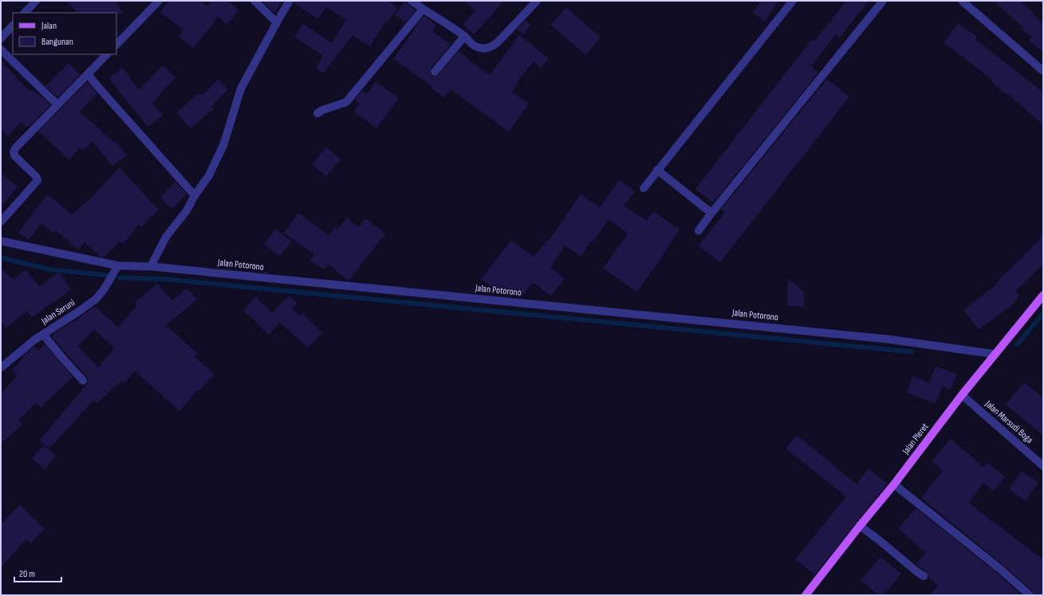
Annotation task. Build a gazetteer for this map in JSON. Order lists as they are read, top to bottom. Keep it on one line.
{"streets":{"main road":["Jalan Pleret"],"street":["Jalan Potorono","Jalan Seruni","Jalan Marsudi Boga"]},"crossings":[["Jalan Potorono","Jalan Seruni"],["Jalan Potorono","Jalan Pleret"],["Jalan Marsudi Boga","Jalan Pleret"]],"legend":["Jalan","Bangunan"],"scale_bar":"20 m"}
